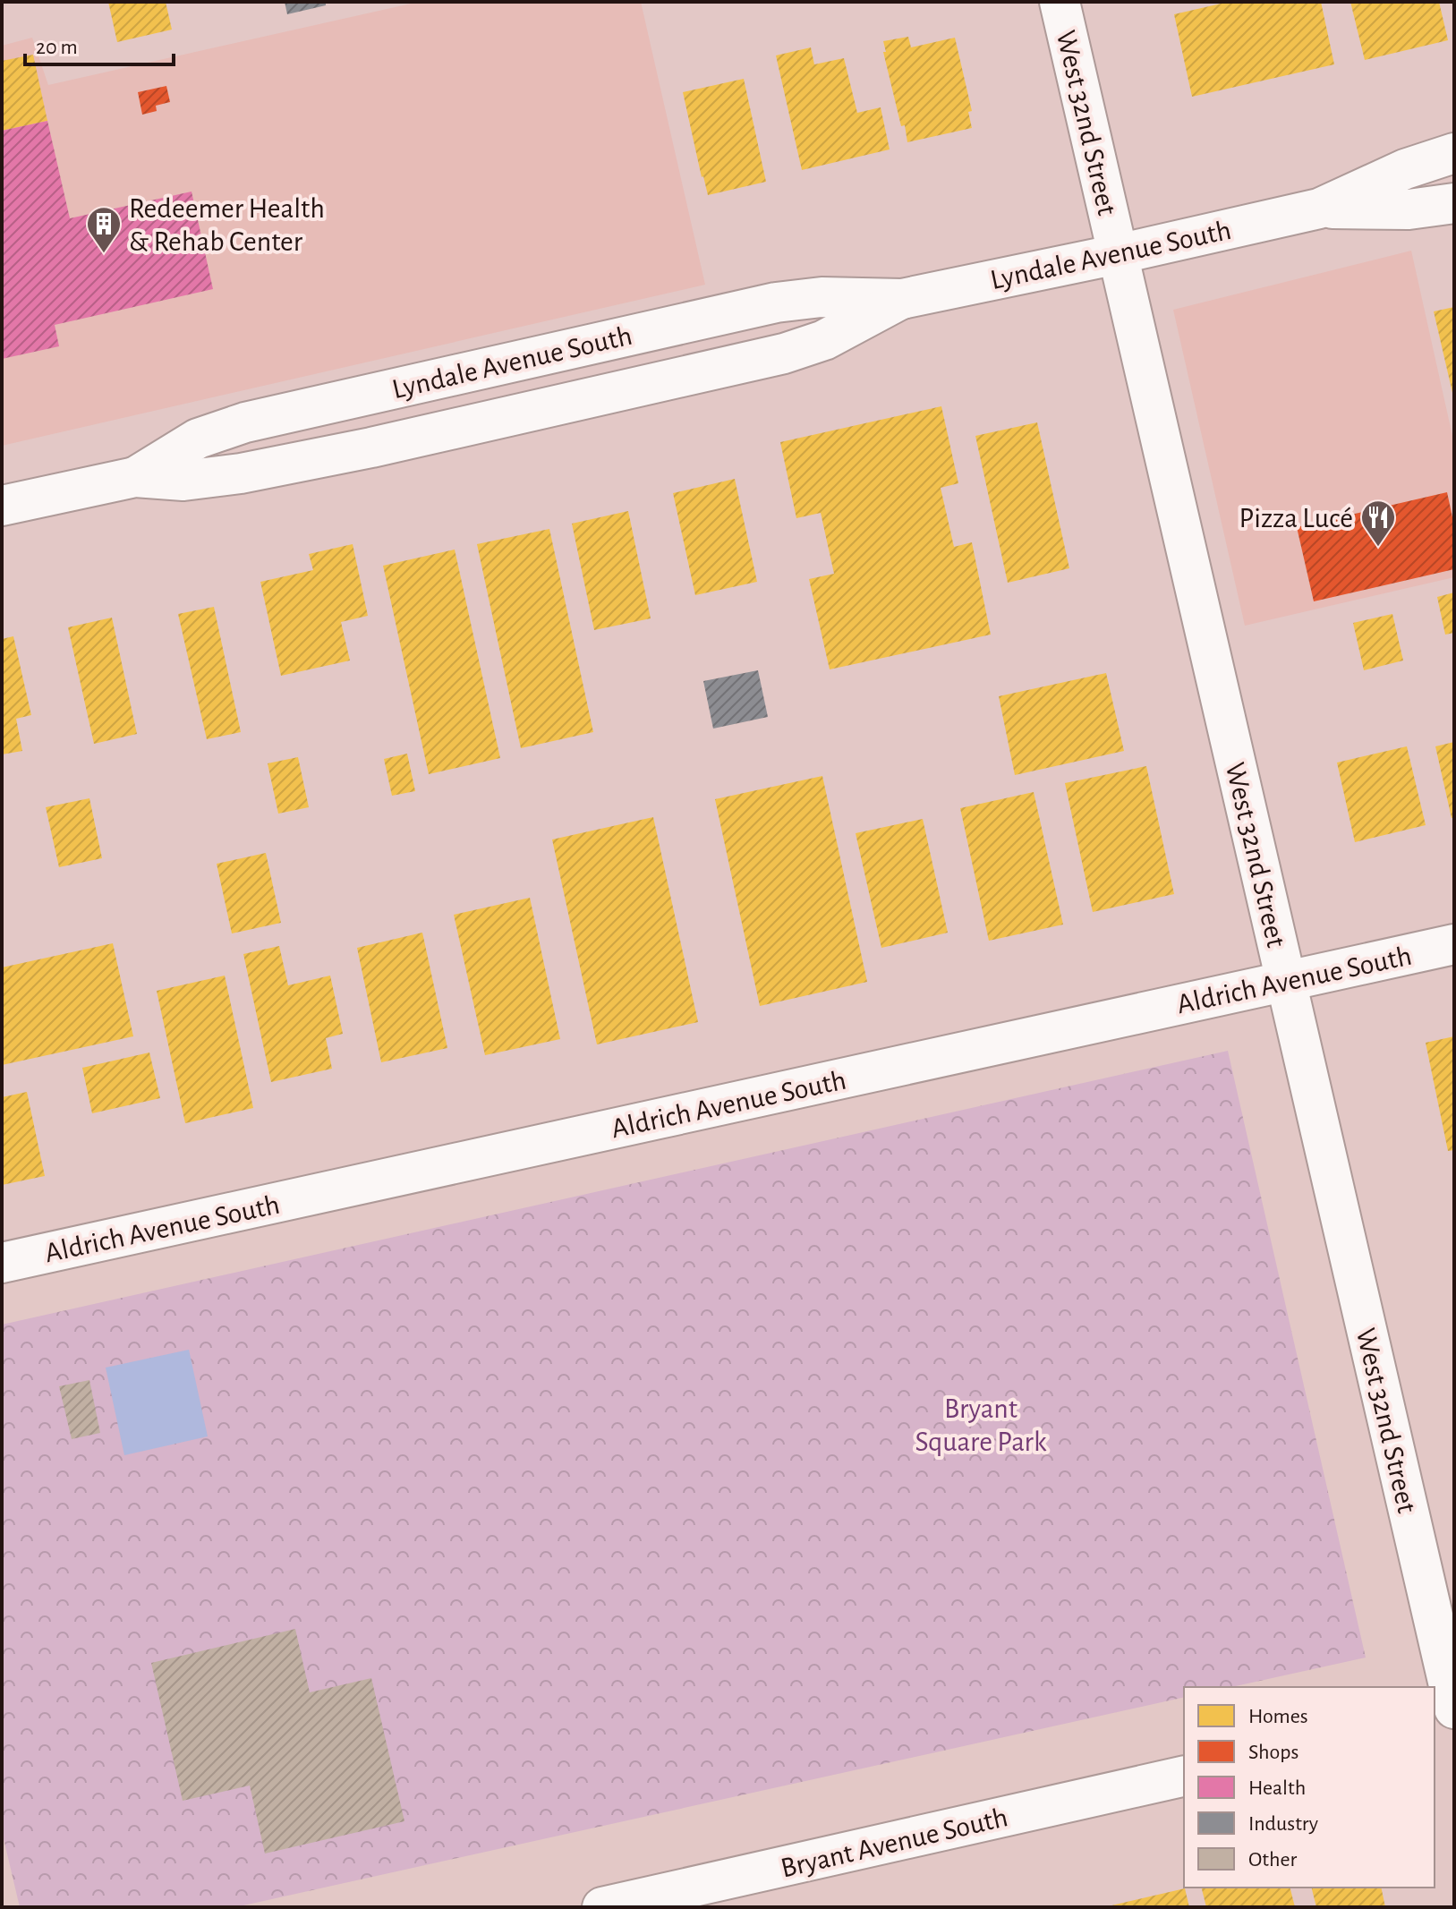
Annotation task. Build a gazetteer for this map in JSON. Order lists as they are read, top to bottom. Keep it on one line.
{"streets":{"street":["West 32nd Street","Lyndale Avenue South","Aldrich Avenue South","Bryant Avenue South"]},"crossings":[["West 32nd Street","Lyndale Avenue South"],["West 32nd Street","Aldrich Avenue South"]],"parks":["Bryant Square Park"],"places":{"building":["Redeemer Health & Rehab Center"],"restaurant":["Pizza Lucé"]},"legend":["Homes","Shops","Health","Industry","Other"],"scale_bar":"20 m"}
